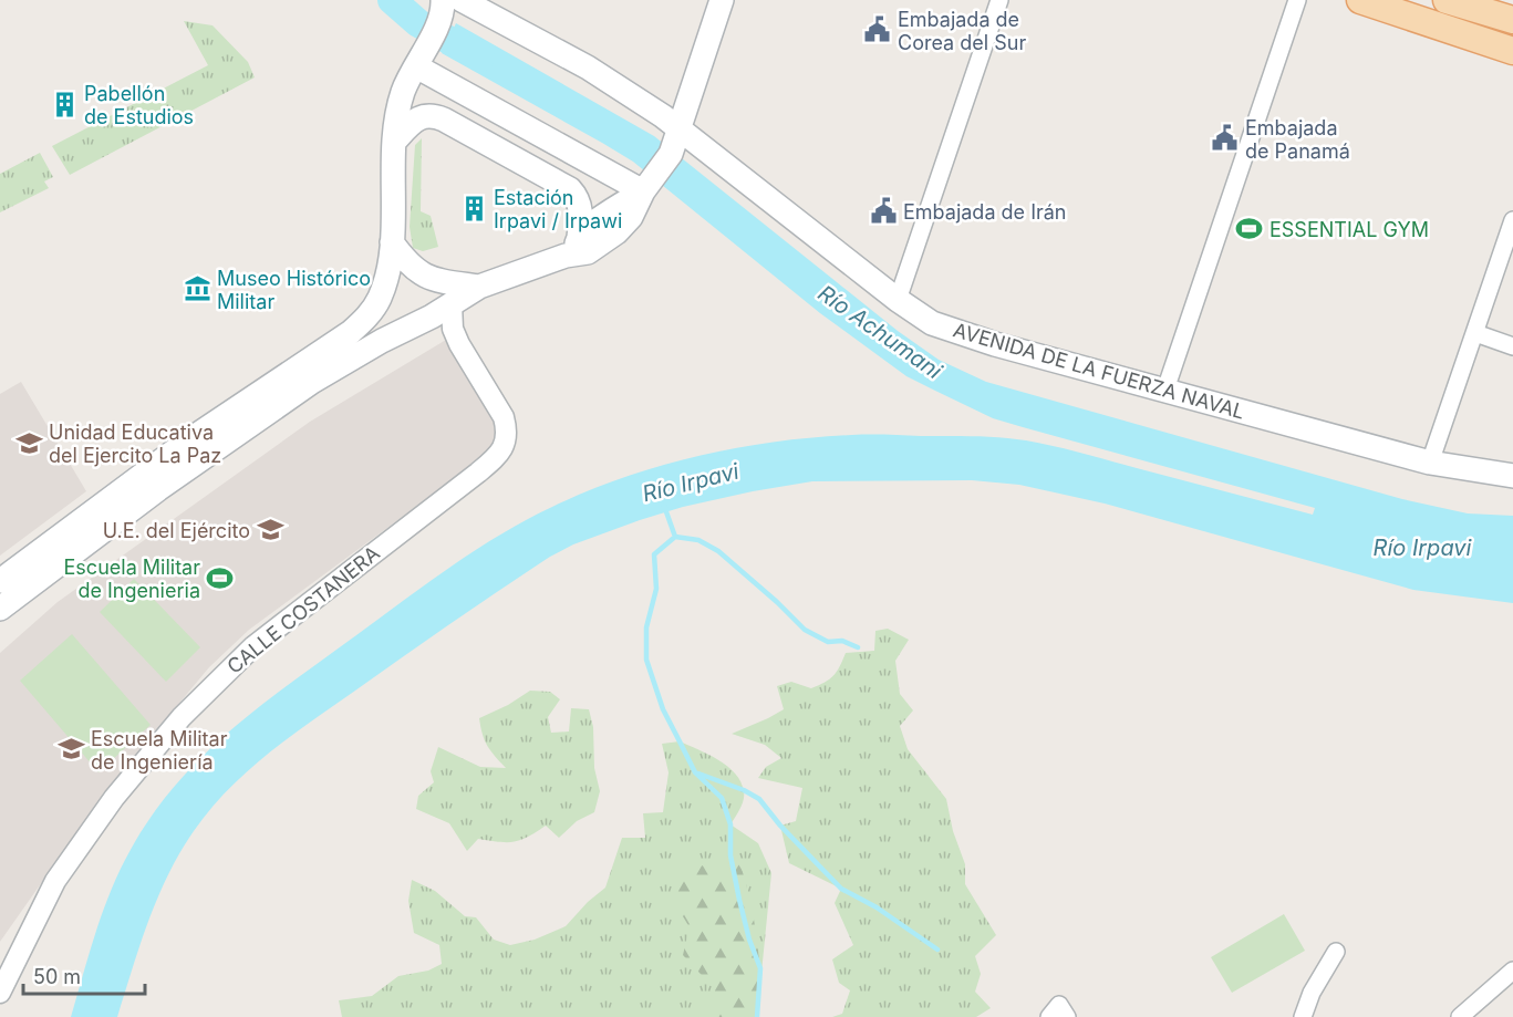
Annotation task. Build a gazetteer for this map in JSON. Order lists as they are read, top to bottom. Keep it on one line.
{"streets":{"main road":["AVENIDA DE LA FUERZA NAVAL"],"street":["CALLE COSTANERA"]},"water":["Río Achumani","Río Irpavi"],"places":{"public building":["Embajada de Corea del Sur","Embajada de Panamá","Embajada de Irán"],"building":["Pabellón de Estudios","Estación Irpavi / Irpawi"],"sports":["ESSENTIAL GYM","Escuela Militar de Ingenieria"],"museum":["Museo Histórico Militar"],"school or university":["Unidad Educativa del Ejercito La Paz","U.E. del Ejército","Escuela Militar de Ingeniería"]},"scale_bar":"50 m"}
